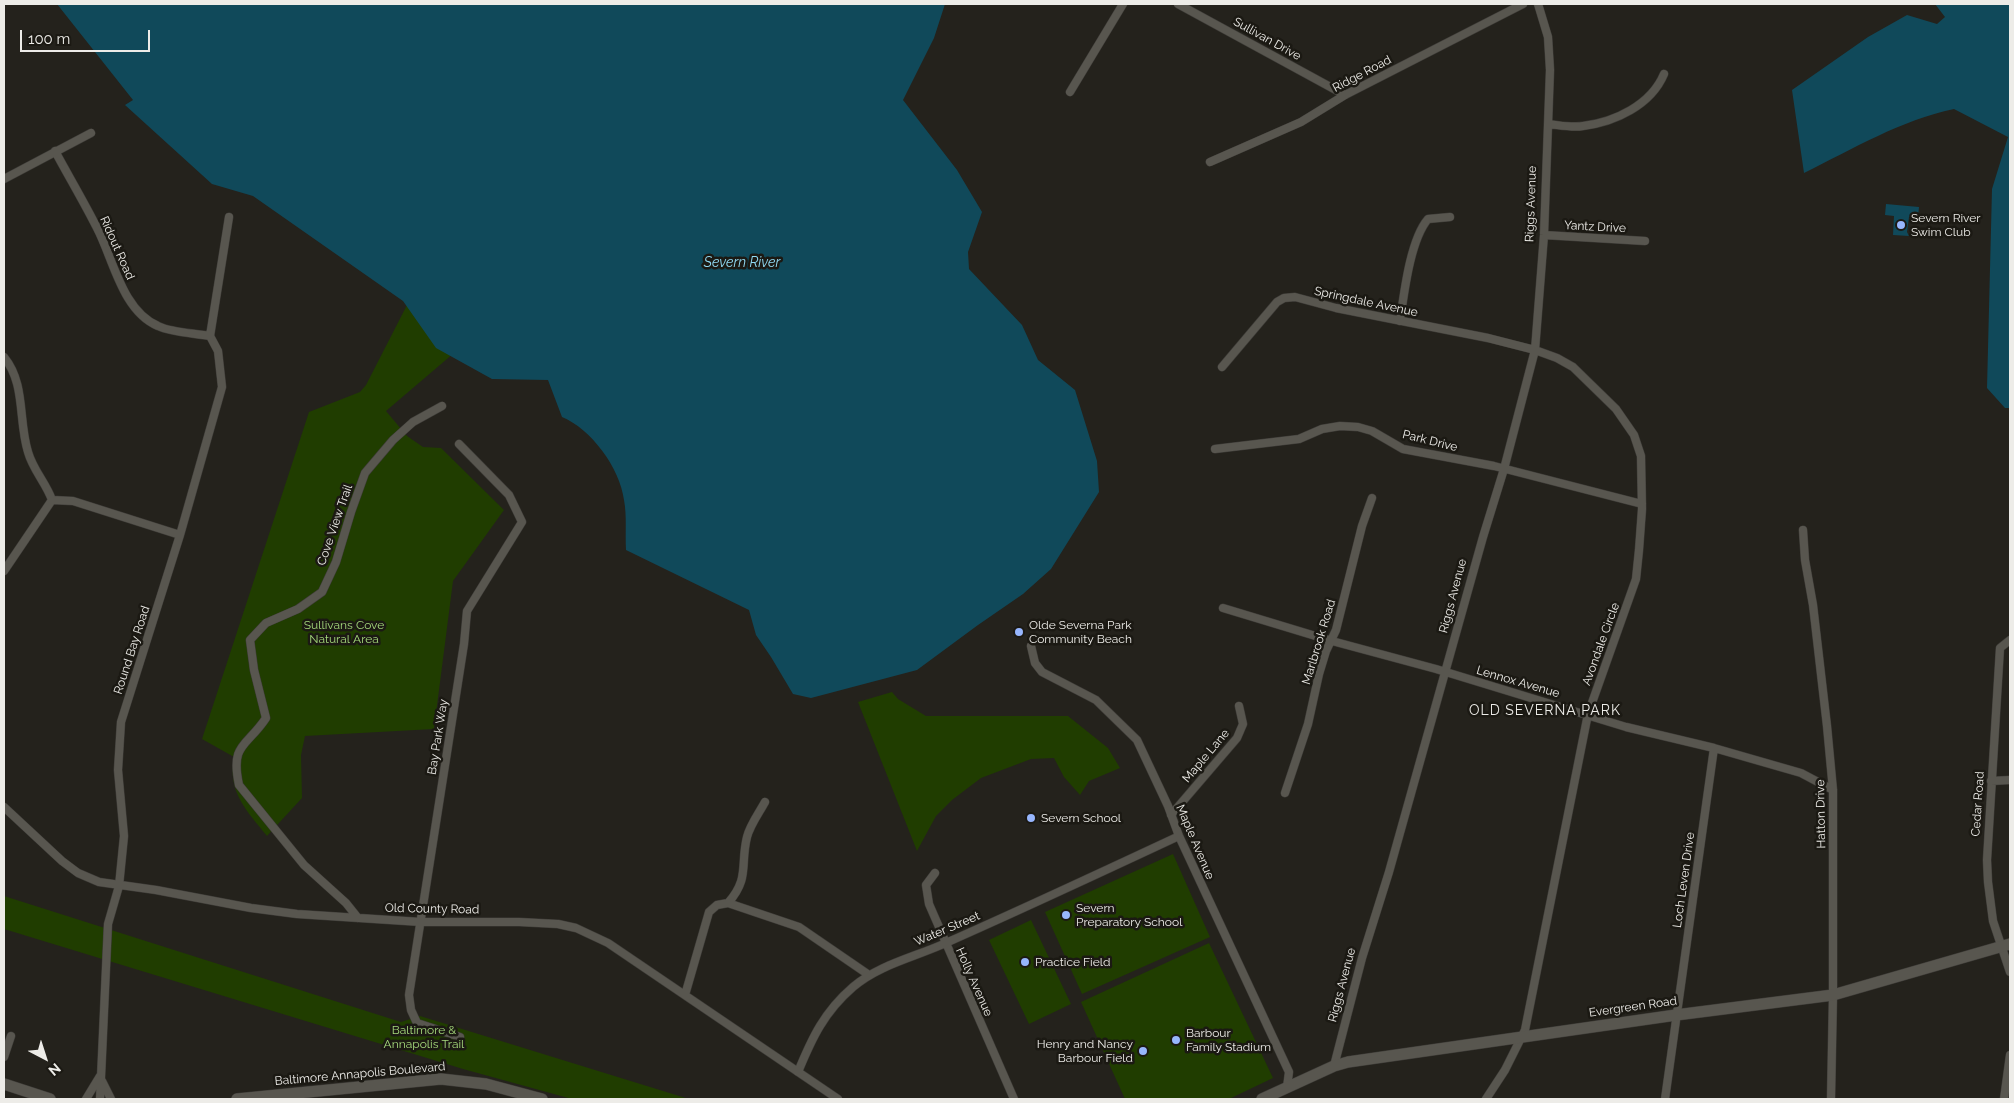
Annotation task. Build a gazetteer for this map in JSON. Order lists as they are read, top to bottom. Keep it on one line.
{"streets":{"street":["Sullivan Drive","Ridge Road","Riggs Avenue","Yantz Drive","Ridout Road","Springdale Avenue","Park Drive","Cove View Trail","Marlbrook Road","Avondale Circle","Round Bay Road","Lennox Avenue","Bay Park Way","Maple Lane","Cedar Road","Hatton Drive","Maple Avenue","Loch Leven Drive","Old County Road","Water Street","Holly Avenue","Evergreen Road","Baltimore Annapolis Boulevard"]},"crossings":[["Sullivan Drive","Ridge Road"],["Riggs Avenue","Yantz Drive"],["Riggs Avenue","Springdale Avenue"],["Riggs Avenue","Park Drive"],["Riggs Avenue","Avondale Circle"],["Riggs Avenue","Lennox Avenue"],["Riggs Avenue","Evergreen Road"],["Ridout Road","Round Bay Road"],["Springdale Avenue","Avondale Circle"],["Park Drive","Avondale Circle"],["Cove View Trail","Old County Road"],["Marlbrook Road","Lennox Avenue"],["Avondale Circle","Lennox Avenue"],["Avondale Circle","Evergreen Road"],["Round Bay Road","Old County Road"],["Lennox Avenue","Hatton Drive"],["Lennox Avenue","Loch Leven Drive"],["Bay Park Way","Old County Road"],["Maple Lane","Maple Avenue"],["Cedar Road","Evergreen Road"],["Hatton Drive","Evergreen Road"],["Maple Avenue","Water Street"],["Maple Avenue","Evergreen Road"],["Loch Leven Drive","Evergreen Road"],["Old County Road","Water Street"],["Water Street","Holly Avenue"]],"districts":["OLD SEVERNA PARK"],"water":["Severn River"],"parks":["Sullivans Cove Natural Area","Baltimore & Annapolis Trail"],"places":["Severn River Swim Club","Olde Severna Park Community Beach","Severn School","Severn Preparatory School","Practice Field","Barbour Family Stadium","Henry and Nancy Barbour Field"],"scale_bar":"100 m","north":"bottom right"}
